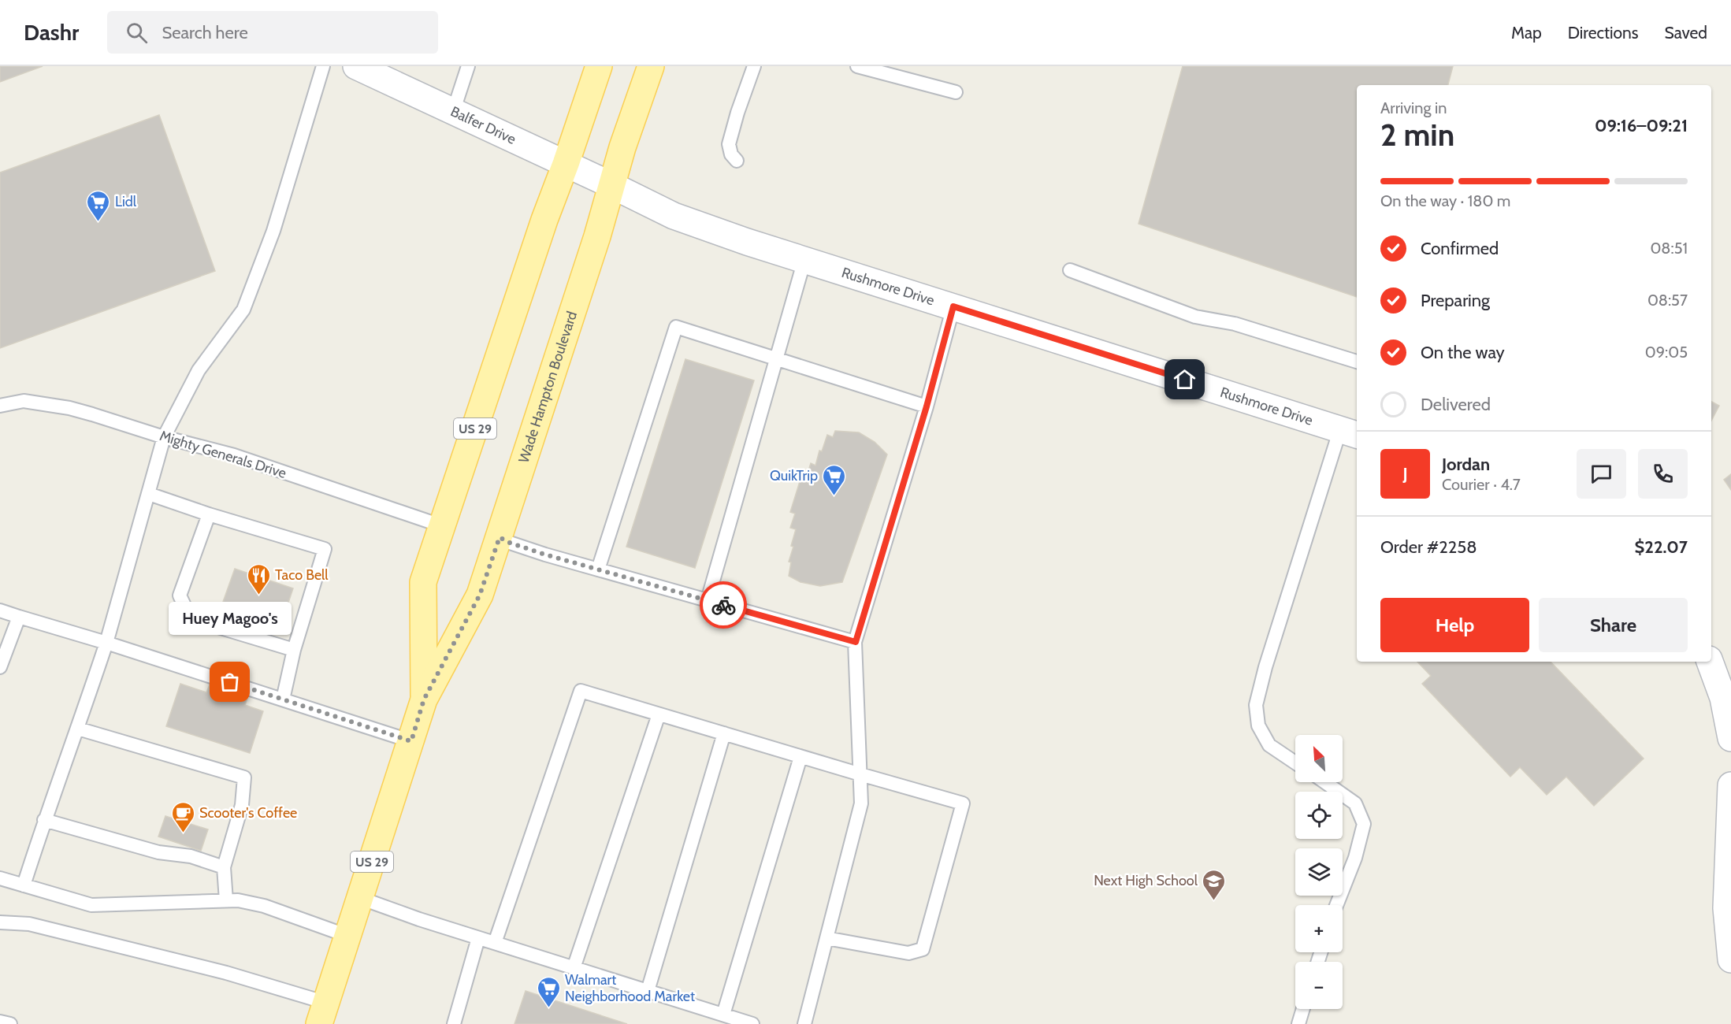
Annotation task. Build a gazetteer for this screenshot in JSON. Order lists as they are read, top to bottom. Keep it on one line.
{"streets":{"main road":["Wade Hampton Boulevard","US 29"],"street":["Balfer Drive","Rushmore Drive"],"lane":["Mighty Generals Drive"]},"crossings":[["Balfer Drive","Rushmore Drive"],["Balfer Drive","Wade Hampton Boulevard"],["Rushmore Drive","Wade Hampton Boulevard"],["Wade Hampton Boulevard","Mighty Generals Drive"]],"places":{"supermarket":["Lidl","QuikTrip","Walmart Neighborhood Market"],"restaurant":["Taco Bell"],"other":["Huey Magoo's"],"cafe":["Scooter's Coffee"],"school or university":["Next High School"]},"north":"top left","page":{"header":"Dashr","search":"Search here","nav":["Map","Directions","Saved"],"heading":["2 min","Arriving in","09:16–09:21"],"panel":["Jordan","Courier · 4.7","Order #2258","$22.07"],"bar":"On the way · 180 m","list":[["Confirmed","08:51"],["Preparing","08:57"],["On the way","09:05"],"Delivered"],"round":"J","buttons":["Help","Share"],"bubble":"Huey Magoo's","map_buttons":["+","−"]}}
